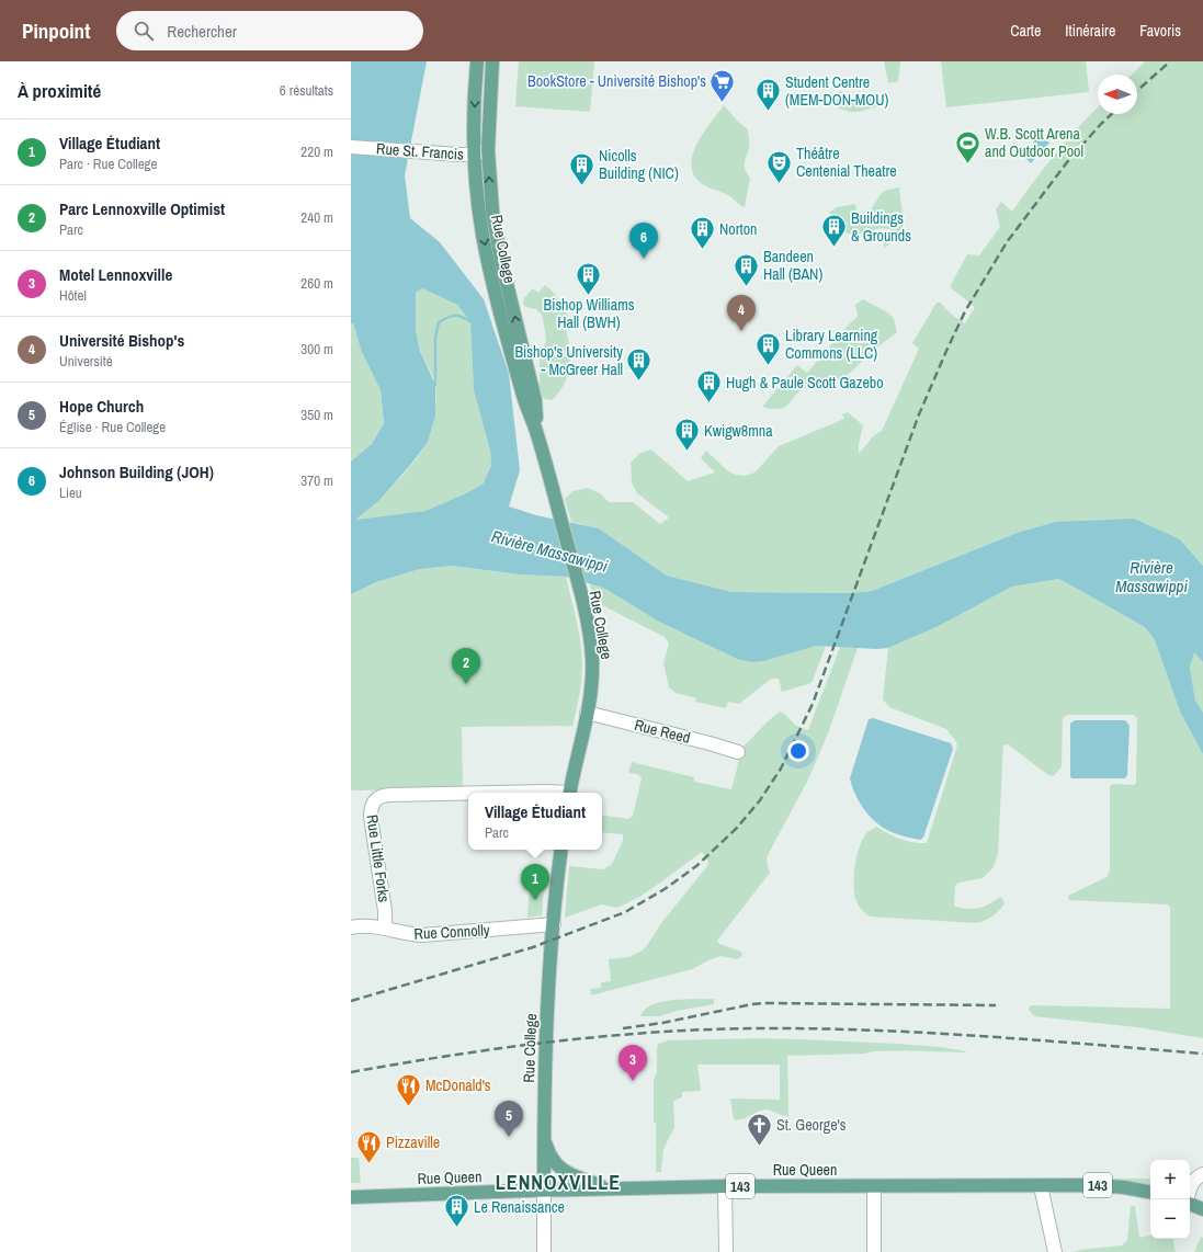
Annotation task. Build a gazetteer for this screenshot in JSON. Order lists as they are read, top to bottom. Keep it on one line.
{"streets":{"main road":["Rue College","Rue Queen","143"],"street":["Rue St. Francis","Rue Reed","Rue Little Forks","Rue Connolly"]},"crossings":[["Rue St. Francis","Rue College"],["Rue College","Rue Reed"],["Rue College","Rue Connolly"],["Rue College","Rue Queen"],["Rue Little Forks","Rue Connolly"]],"districts":["LENNOXVILLE"],"water":["Rivière Massawippi"],"places":{"supermarket":["BookStore - Université Bishop's"],"building":["Student Centre (MEM-DON-MOU)","Nicolls Building (NIC)","Buildings & Grounds","Norton","Bandeen Hall (BAN)","Bishop Williams Hall (BWH)","Library Learning Commons (LLC)","Bishop's University - McGreer Hall","Hugh & Paule Scott Gazebo","Kwigw8mna","Le Renaissance"],"sports":["W.B. Scott Arena and Outdoor Pool"],"theatre":["Théâtre Centenial Theatre"],"restaurant":["McDonald's","Pizzaville"],"church":["St. George's"]},"north":"left","page":{"header":"Pinpoint","search":"Rechercher","nav":["Carte","Itinéraire","Favoris"],"heading":["À proximité","6 résultats"],"list":[{"mark":"1","name":"Village Étudiant","note":"Parc · Rue College","value":"220 m"},{"mark":"2","name":"Parc Lennoxville Optimist","note":"Parc","value":"240 m"},{"mark":"3","name":"Motel Lennoxville","note":"Hôtel","value":"260 m"},{"mark":"4","name":"Université Bishop's","note":"Université","value":"300 m"},{"mark":"5","name":"Hope Church","note":"Église · Rue College","value":"350 m"},{"mark":"6","name":"Johnson Building (JOH)","note":"Lieu","value":"370 m"}],"pins":["6","4","2","1","3","5"],"popup":["Village Étudiant","Parc"],"map_buttons":["+","−"]}}
